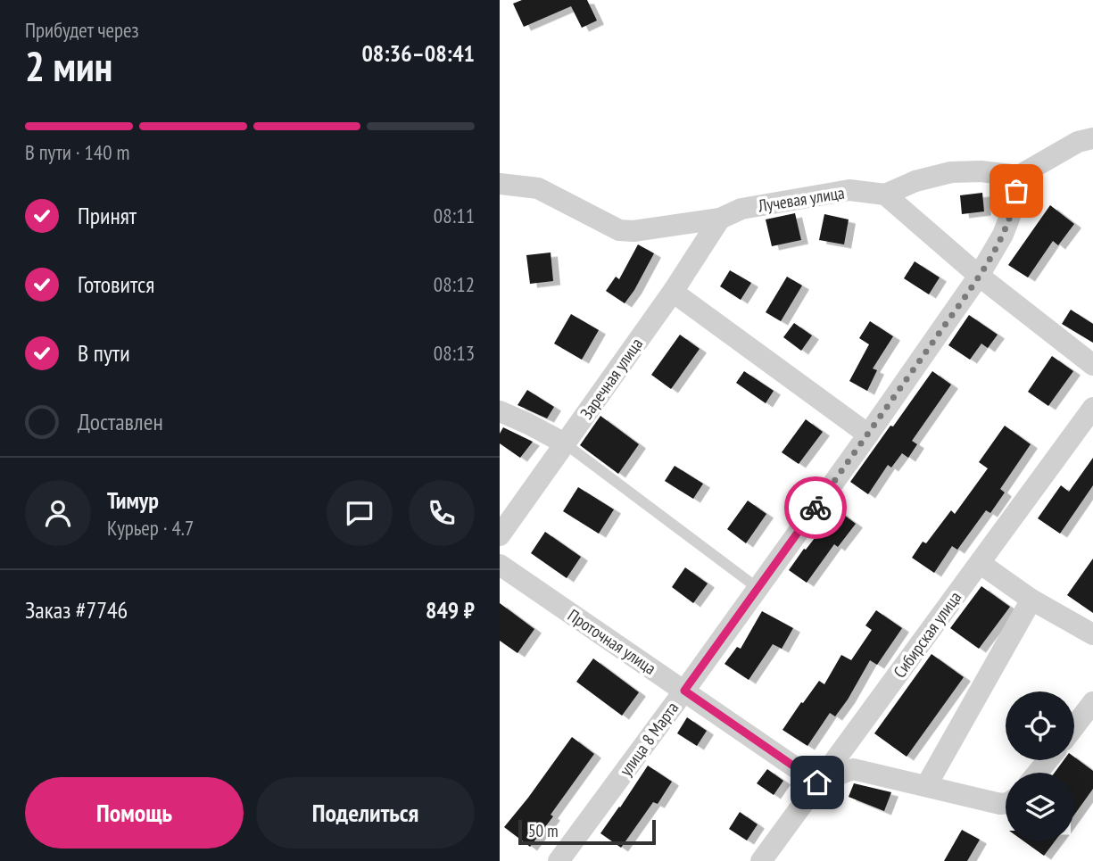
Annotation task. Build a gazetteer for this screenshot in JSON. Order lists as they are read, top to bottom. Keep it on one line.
{"streets":{"street":["Лучевая улица","Заречная улица","Сибирская улица","Проточная улица","улица 8 Марта"]},"crossings":[["Лучевая улица","Заречная улица"],["Сибирская улица","Проточная улица"],["Проточная улица","улица 8 Марта"]],"scale_bar":"50 m","page":{"heading":["2 мин","Прибудет через","08:36–08:41"],"panel":["Тимур","Курьер · 4.7","Заказ #7746","849 ₽"],"bar":"В пути · 140 m","list":[["Принят","08:11"],["Готовится","08:12"],["В пути","08:13"],"Доставлен"],"buttons":["Помощь","Поделиться"],"scale":"50 m"}}
